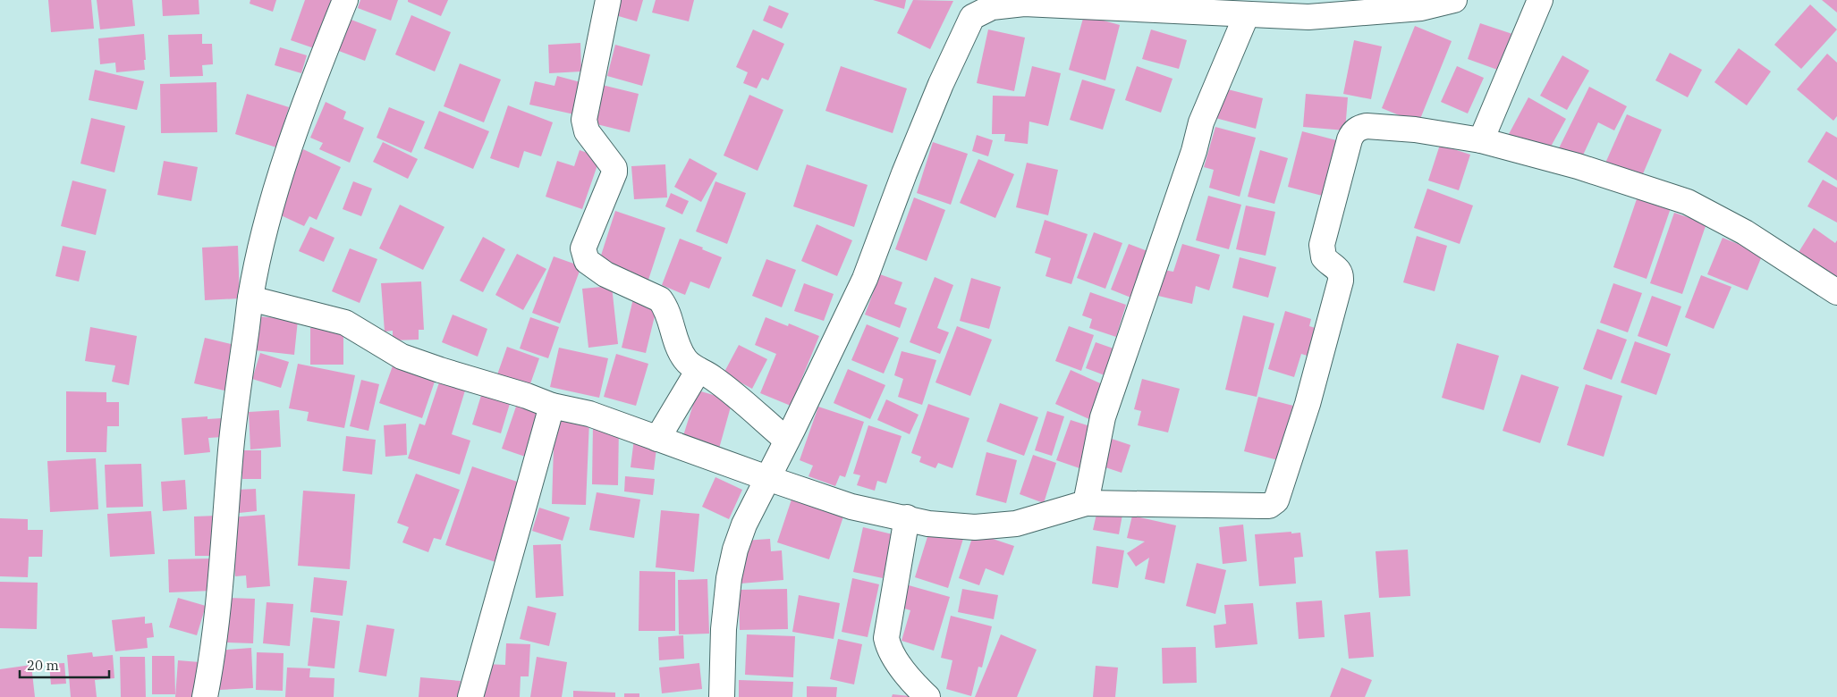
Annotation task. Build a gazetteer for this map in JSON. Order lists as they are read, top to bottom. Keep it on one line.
{"scale_bar":"20 m"}
